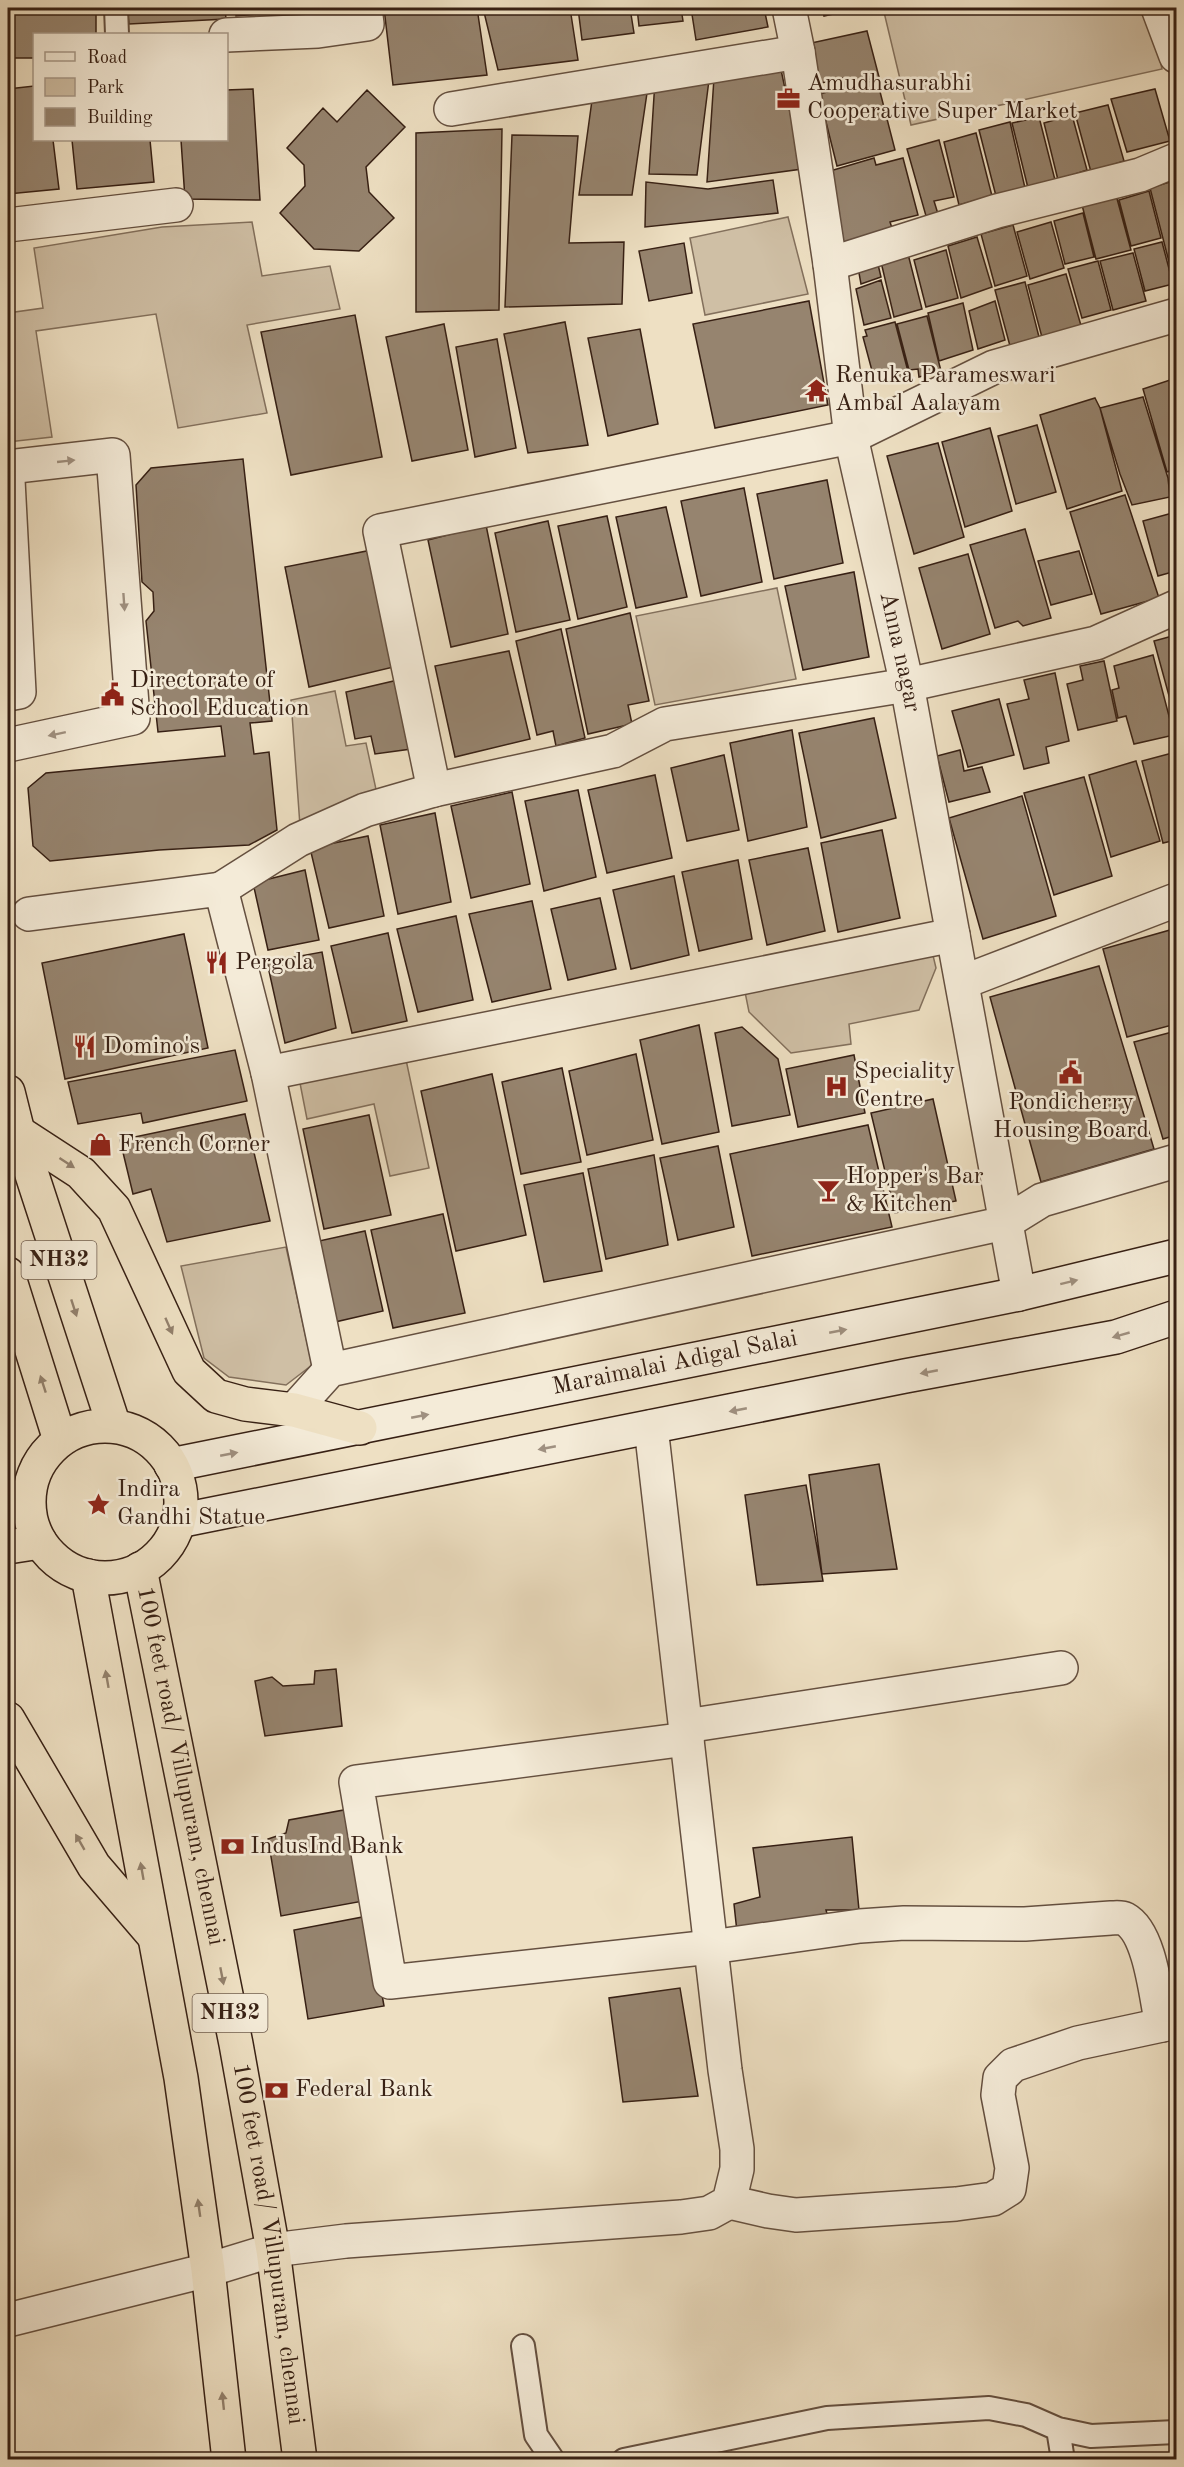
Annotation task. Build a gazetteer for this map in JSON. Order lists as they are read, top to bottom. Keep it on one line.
{"streets":{"highway":["NH32","100 feet road/ Villupuram, chennai"],"street":["Anna nagar","Maraimalai Adigal Salai"]},"crossings":[["Anna nagar","Maraimalai Adigal Salai"],["NH32","Maraimalai Adigal Salai"],["NH32","100 feet road/ Villupuram, chennai"],["Maraimalai Adigal Salai","100 feet road/ Villupuram, chennai"]],"places":{"office":["Amudhasurabhi Cooperative Super Market"],"temple":["Renuka Parameswari Ambal Aalayam"],"public building":["Directorate of School Education","Pondicherry Housing Board"],"restaurant":["Pergola","Domino's"],"hospital":["Speciality Centre"],"shop":["French Corner"],"bar":["Hopper's Bar & Kitchen"],"place":["Indira Gandhi Statue"],"bank":["IndusInd Bank","Federal Bank"]},"legend":["Road","Park","Building"]}
